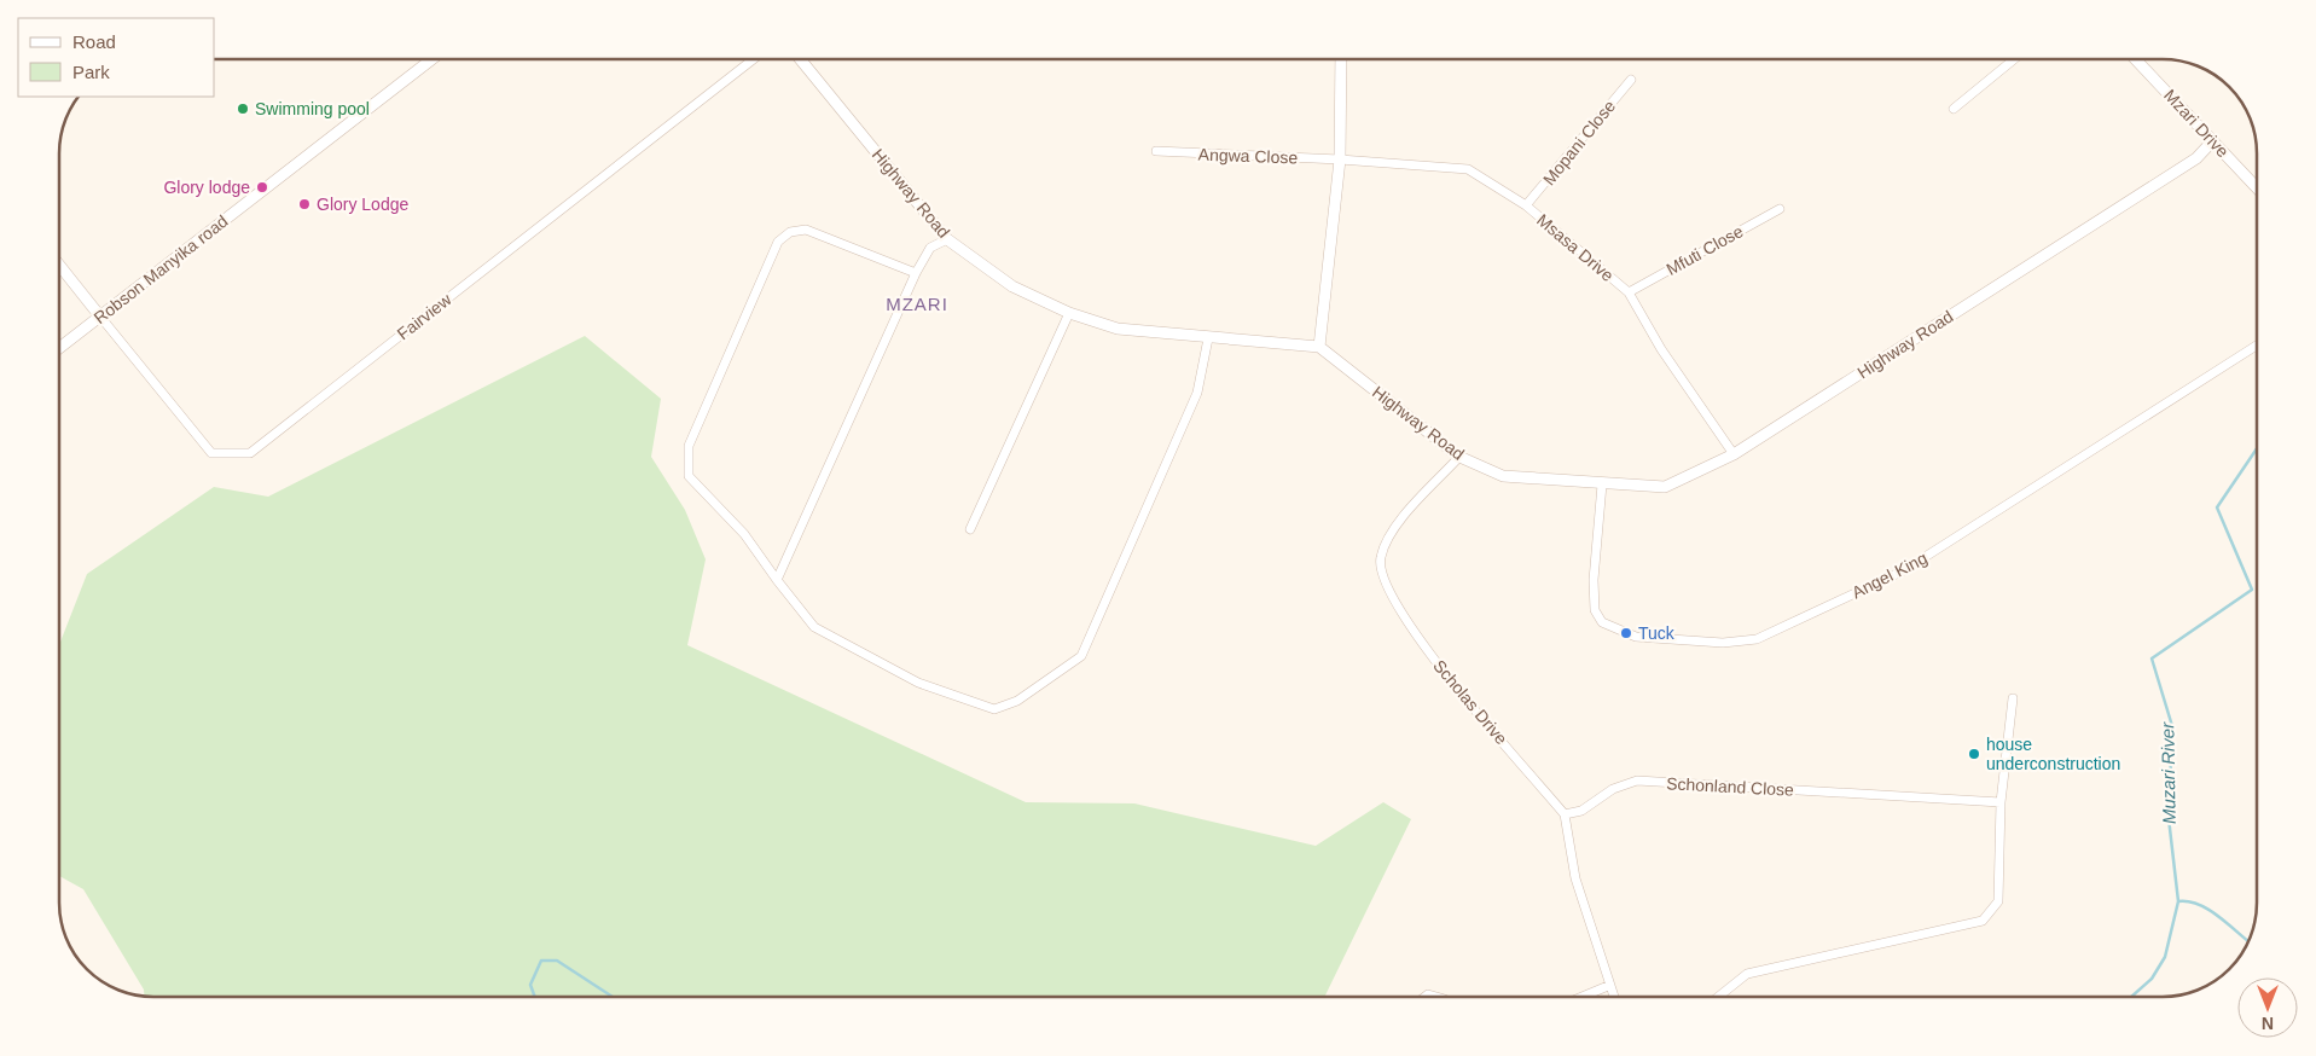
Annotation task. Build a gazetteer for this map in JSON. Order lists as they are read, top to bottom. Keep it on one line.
{"streets":{"street":["Mzari Drive","Mopani Close","Angwa Close","Highway Road","Msasa Drive","Mfuti Close","Robson Manyika road","Fairview","Angel King","Scholas Drive","Schonland Close"]},"crossings":[["Mzari Drive","Highway Road"],["Mopani Close","Msasa Drive"],["Angwa Close","Msasa Drive"],["Highway Road","Msasa Drive"],["Highway Road","Angel King"],["Highway Road","Scholas Drive"],["Msasa Drive","Mfuti Close"],["Robson Manyika road","Fairview"],["Scholas Drive","Schonland Close"]],"districts":["MZARI"],"water":["Muzari River"],"places":["Swimming pool","Glory lodge","Glory Lodge","Tuck","house underconstruction"],"legend":["Road","Park"],"north":"bottom"}
